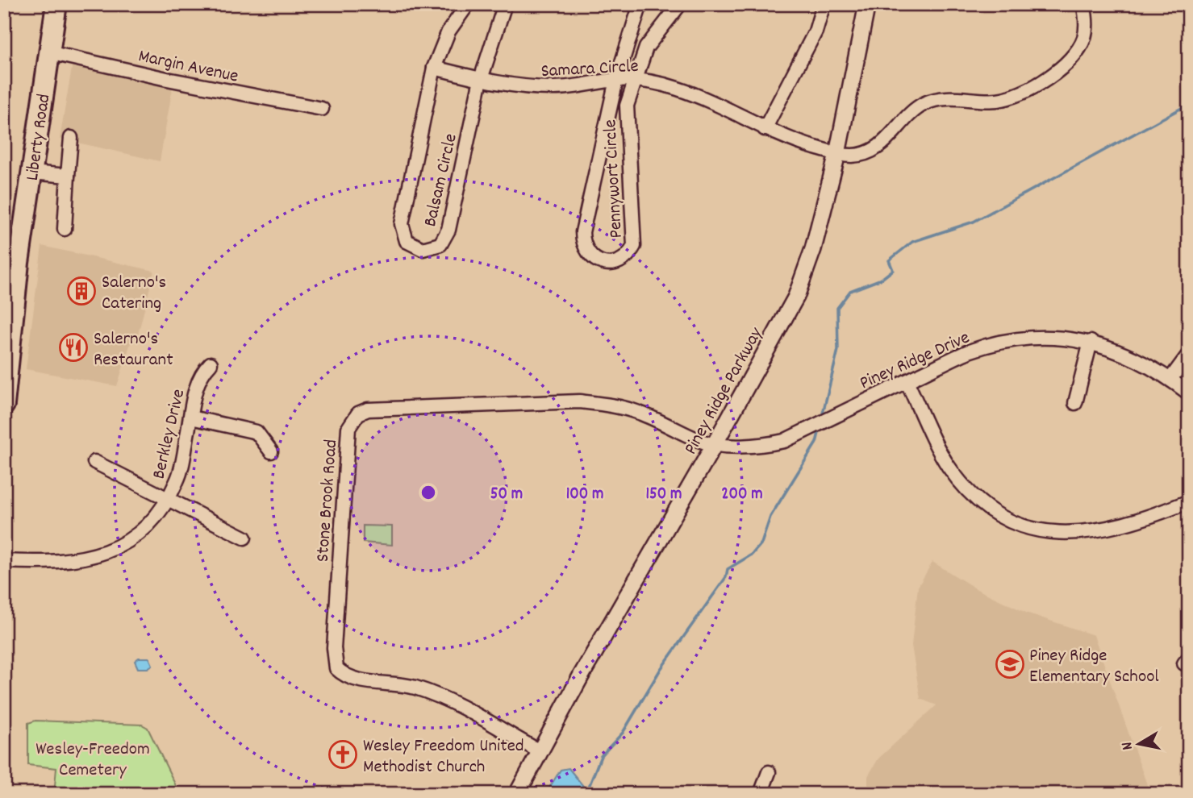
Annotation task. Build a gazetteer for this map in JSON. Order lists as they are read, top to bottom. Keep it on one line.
{"streets":{"main road":["Liberty Road"],"street":["Margin Avenue","Samara Circle","Pennywort Circle","Balsam Circle","Piney Ridge Drive","Piney Ridge Parkway","Berkley Drive","Stone Brook Road"]},"crossings":[["Margin Avenue","Liberty Road"],["Samara Circle","Pennywort Circle"],["Samara Circle","Balsam Circle"],["Samara Circle","Piney Ridge Parkway"],["Piney Ridge Drive","Piney Ridge Parkway"],["Piney Ridge Drive","Stone Brook Road"],["Piney Ridge Parkway","Stone Brook Road"]],"parks":["Wesley-Freedom Cemetery"],"places":{"building":["Salerno's Catering"],"restaurant":["Salerno's Restaurant"],"school or university":["Piney Ridge Elementary School"],"church":["Wesley Freedom United Methodist Church"]},"north":"left","rings":["50 m","100 m","150 m","200 m"]}
